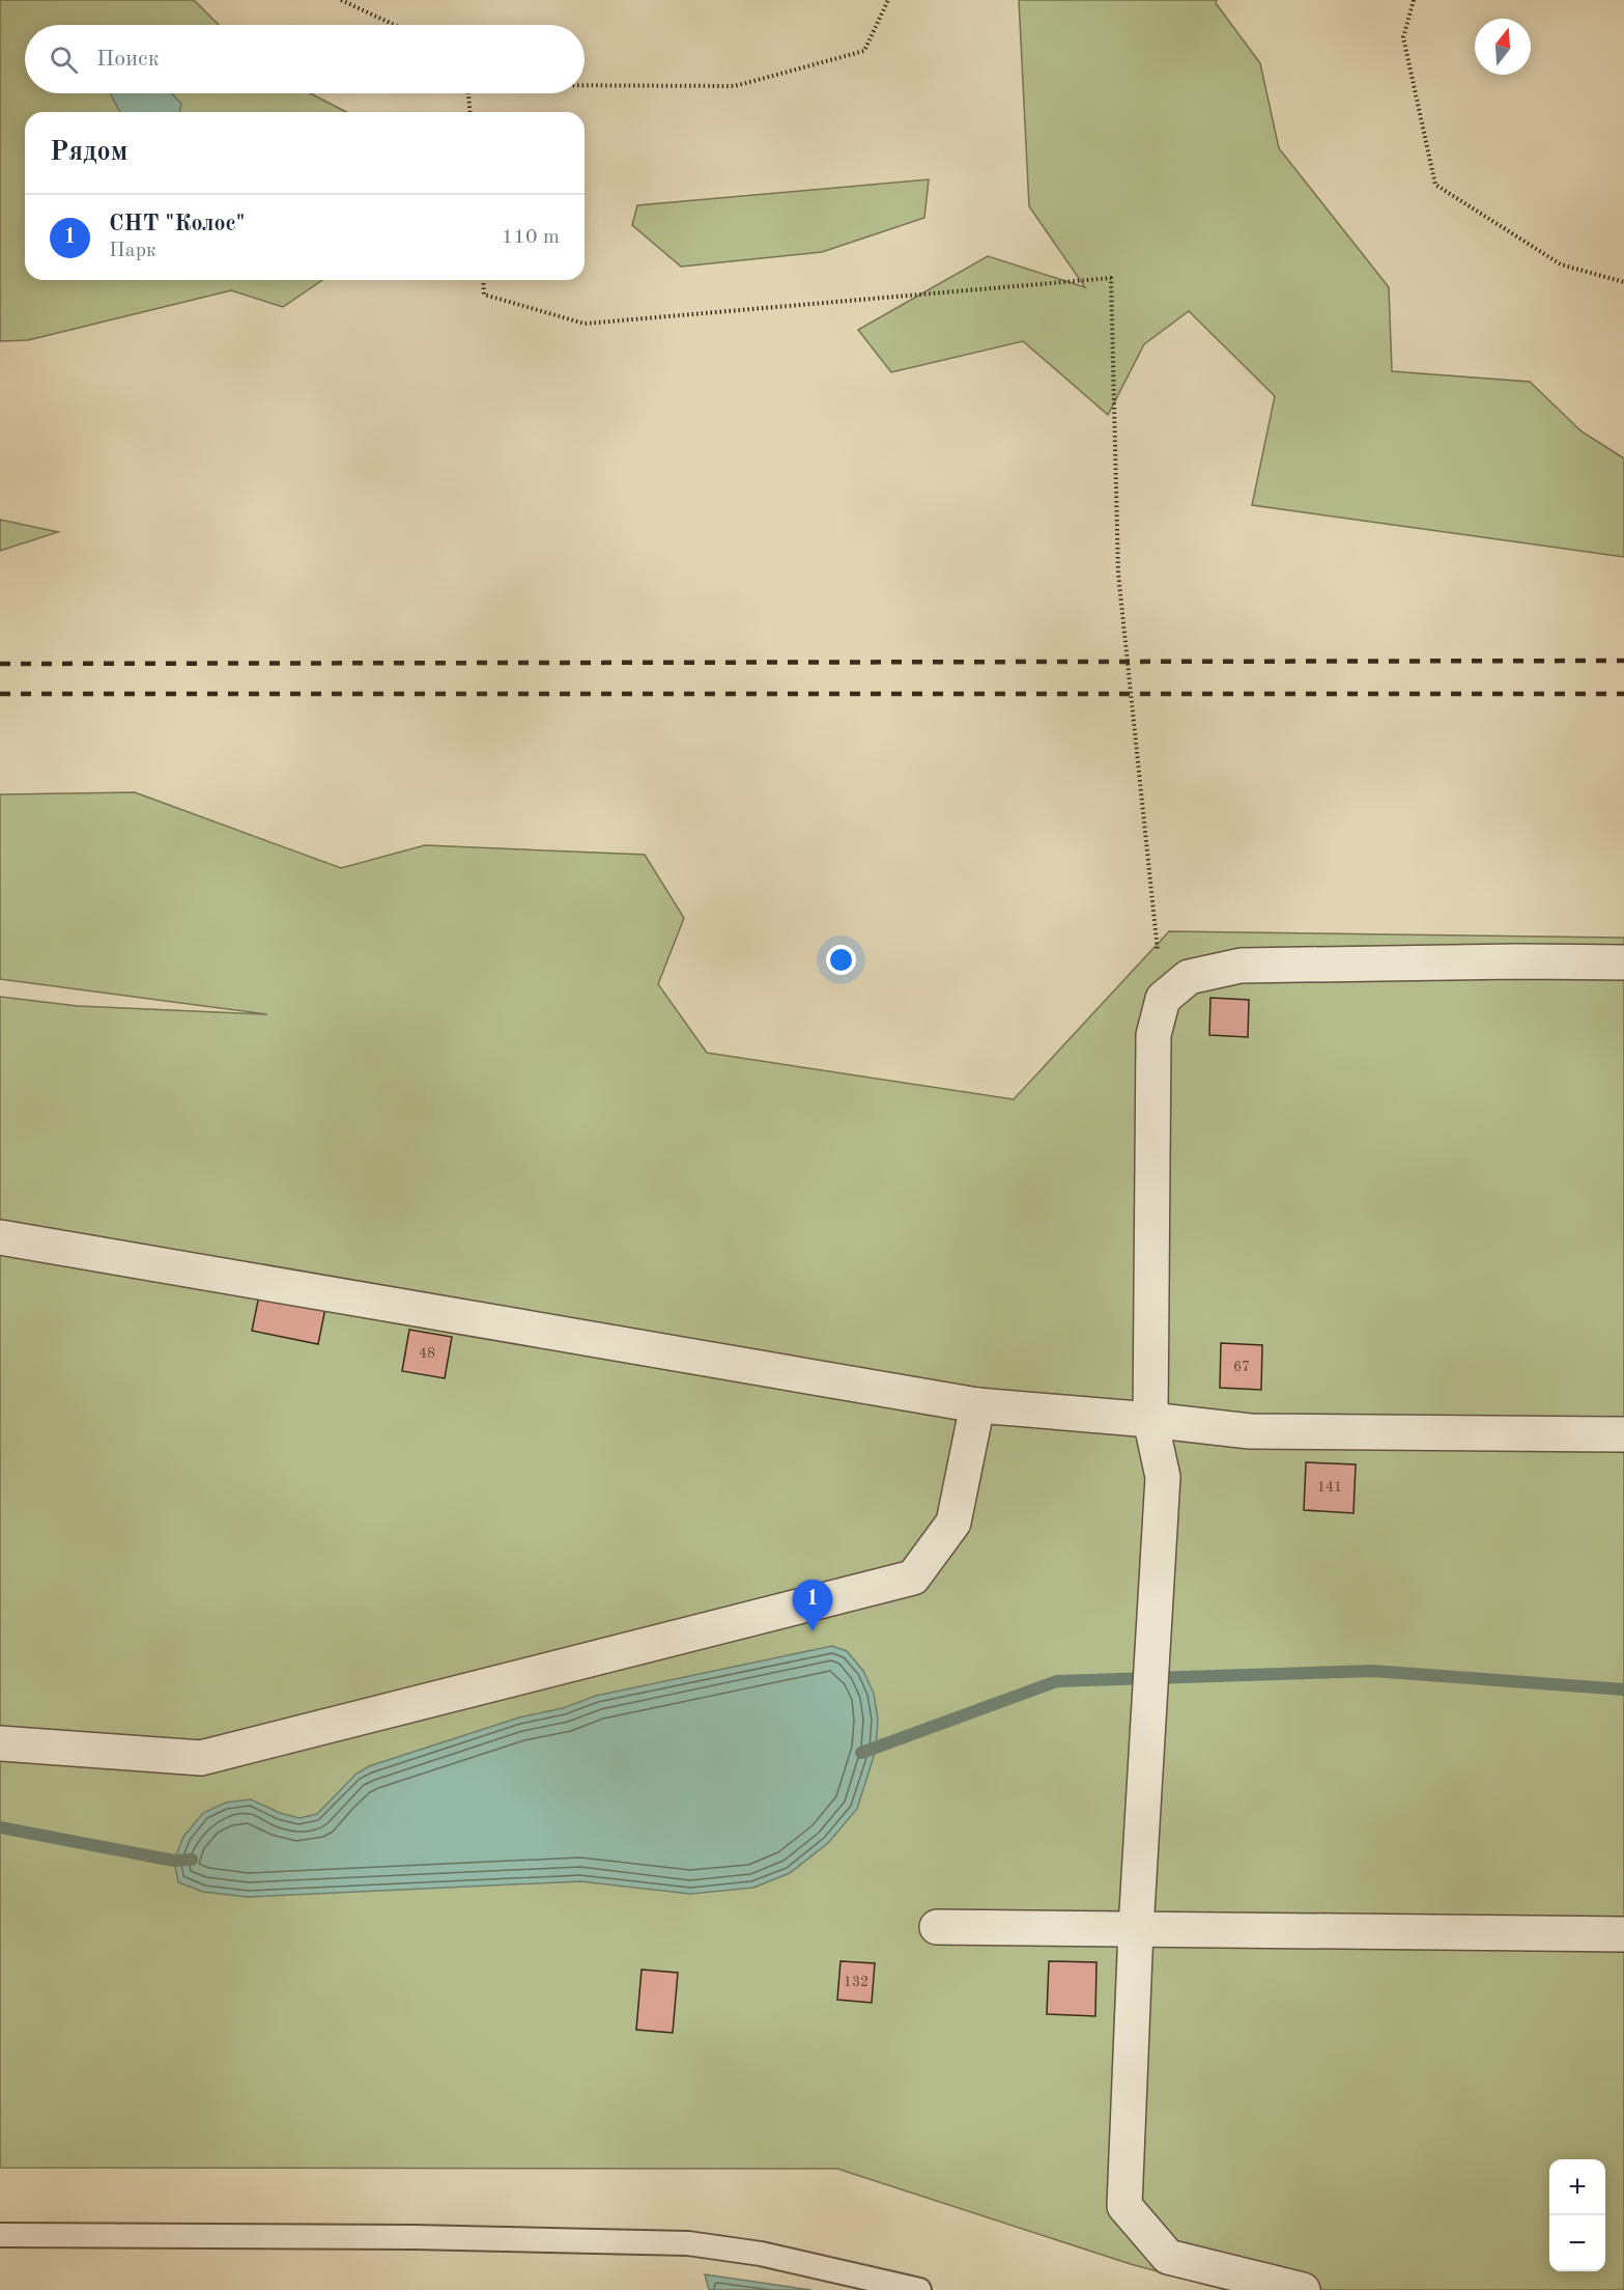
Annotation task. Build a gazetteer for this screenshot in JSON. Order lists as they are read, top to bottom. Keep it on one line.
{"house_numbers":["48","67","141","132"],"north":"top","page":{"search":"Поиск","heading":"Рядом","list":[{"mark":"1","name":"СНТ \"Колос\"","note":"Парк","value":"110 m"}],"pins":"1","map_buttons":["+","−"]}}
